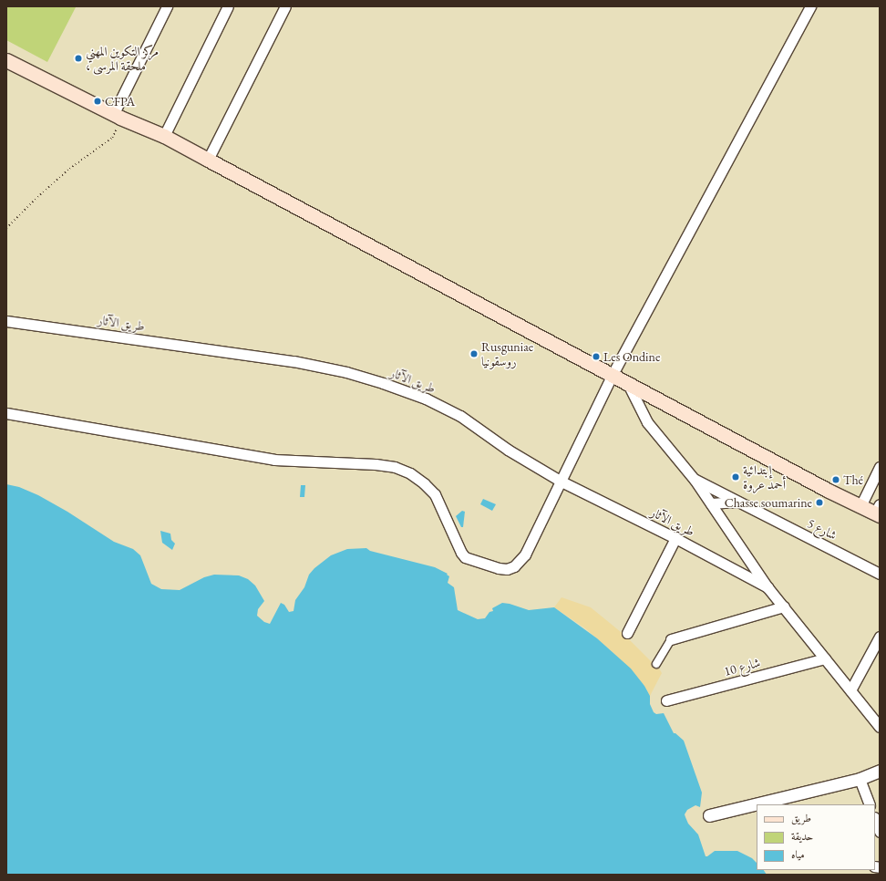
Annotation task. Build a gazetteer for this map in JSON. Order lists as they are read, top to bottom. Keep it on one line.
{"streets":{"street":["طريق الآثار","شارع 5","شارع 10"]},"places":["مركز التكوين المهني ، ملحقة المرسى","CFPA","Rusguniae روسقونيا","Les Ondine","إبتدائية أحمد عروة","Thé","Chasse soumarine"],"legend":["طريق","حديقة","مياه"]}
